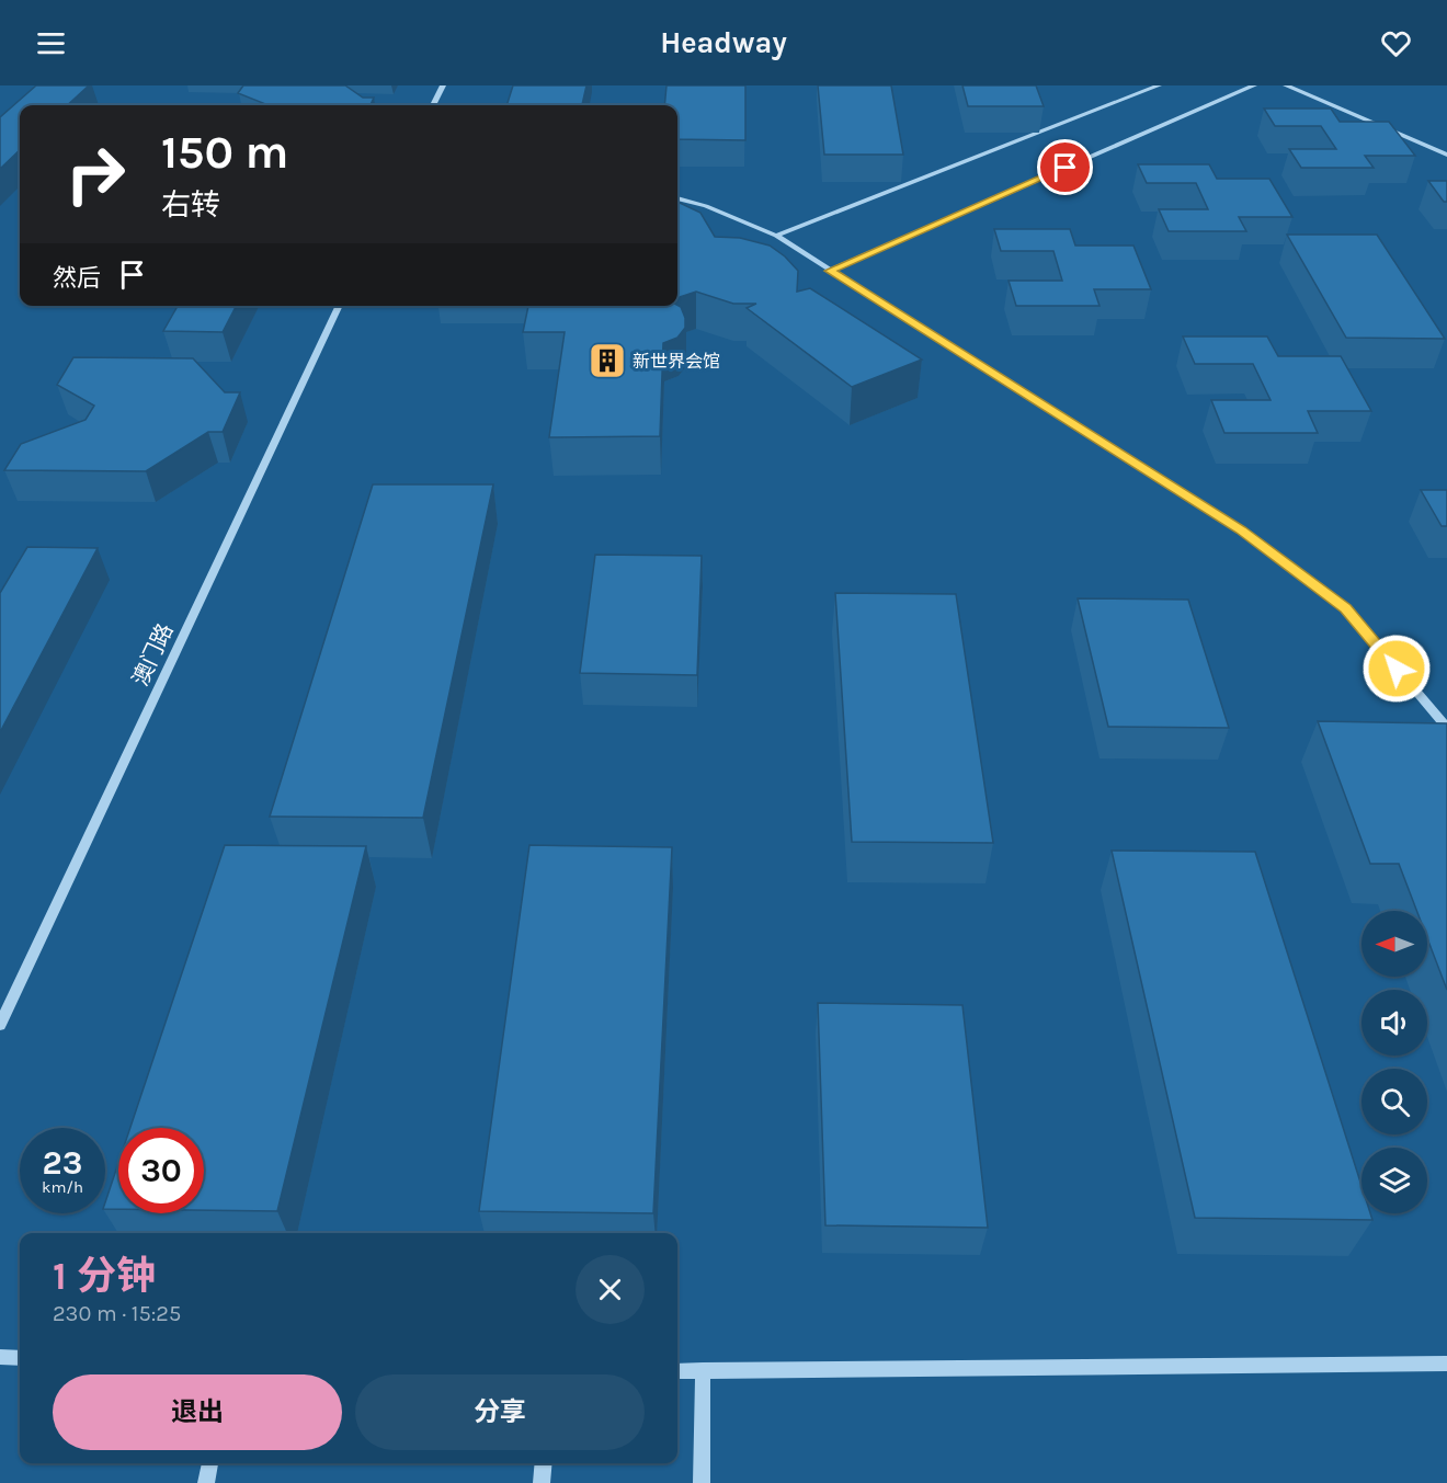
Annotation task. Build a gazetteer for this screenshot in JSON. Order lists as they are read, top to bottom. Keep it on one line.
{"streets":{"street":["澳门路"]},"places":{"building":["新世界会馆"]},"north":"left","page":{"header":"Headway","turn":["150 m","右转"],"then":"然后","speed":"23 km/h","limit":"30","heading":["1 分钟","230 m · 15:25"],"buttons":["退出","分享"]}}
